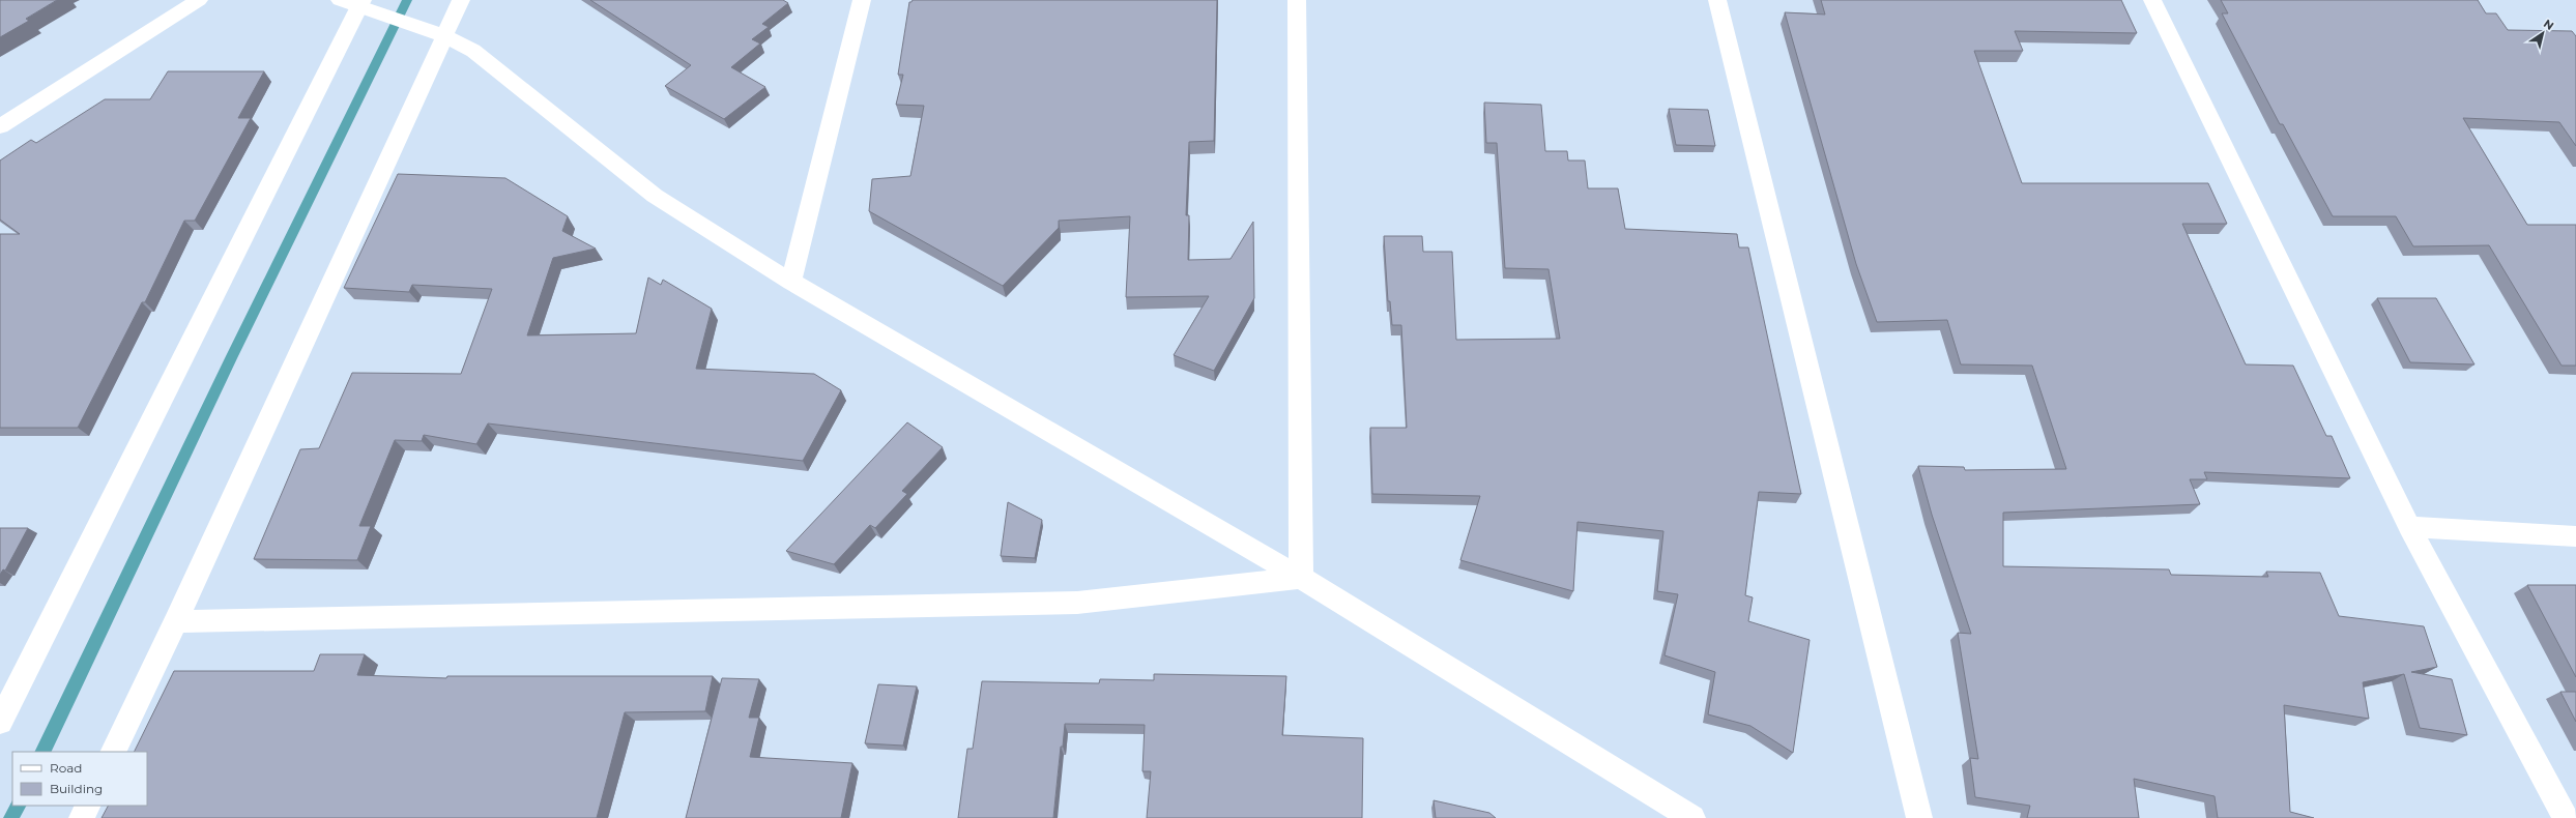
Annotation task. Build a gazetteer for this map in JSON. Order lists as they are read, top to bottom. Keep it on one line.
{"legend":["Road","Building"],"north":"top right"}
